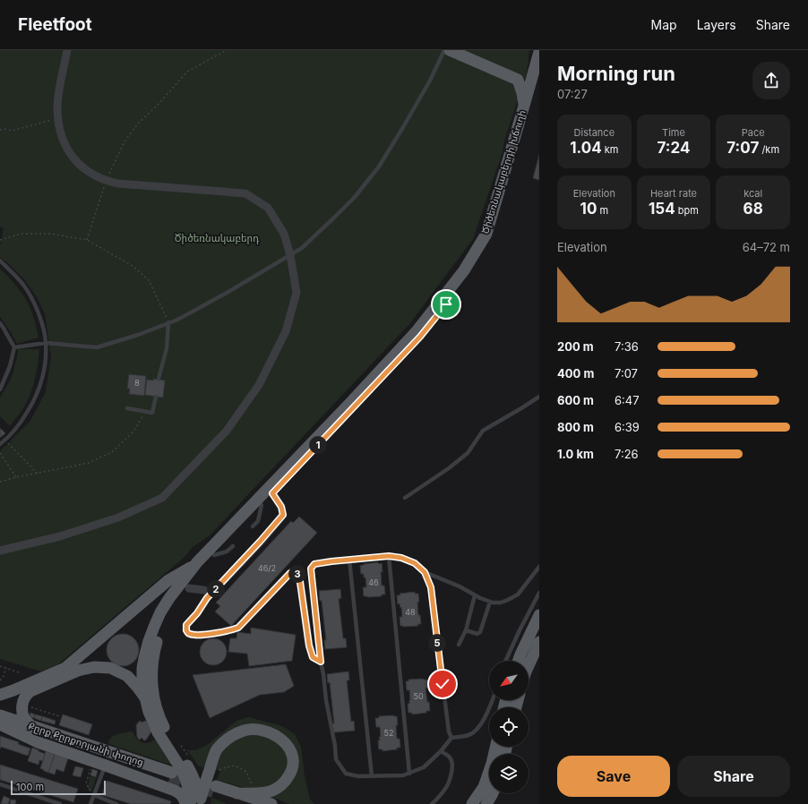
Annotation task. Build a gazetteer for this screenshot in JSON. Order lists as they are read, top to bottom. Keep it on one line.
{"streets":{"main road":["Ծիծեռնակաբերդի խճուղի","Քըրք Քըրքորյանի փողոց"]},"parks":["Ծիծեռնակաբերդ"],"house_numbers":["8","46/2","46","48","50","52"],"scale_bar":"100 m","north":"bottom left","page":{"header":"Fleetfoot","nav":["Map","Layers","Share"],"heading":["Morning run","07:27"],"stats":[["Distance","1.04 km"],["Time","7:24"],["Pace","7:07 /km"],["Elevation","10 m"],["Heart rate","154 bpm"],["kcal","68"]],"chart":["Elevation","64–72 m"],"list":[{"name":"200 m","note":"7:36"},{"name":"400 m","note":"7:07"},{"name":"600 m","note":"6:47"},{"name":"800 m","note":"6:39"},{"name":"1.0 km","note":"7:26"}],"pins":["1","3","2","5"],"buttons":["Save","Share"],"scale":"100 m"}}
